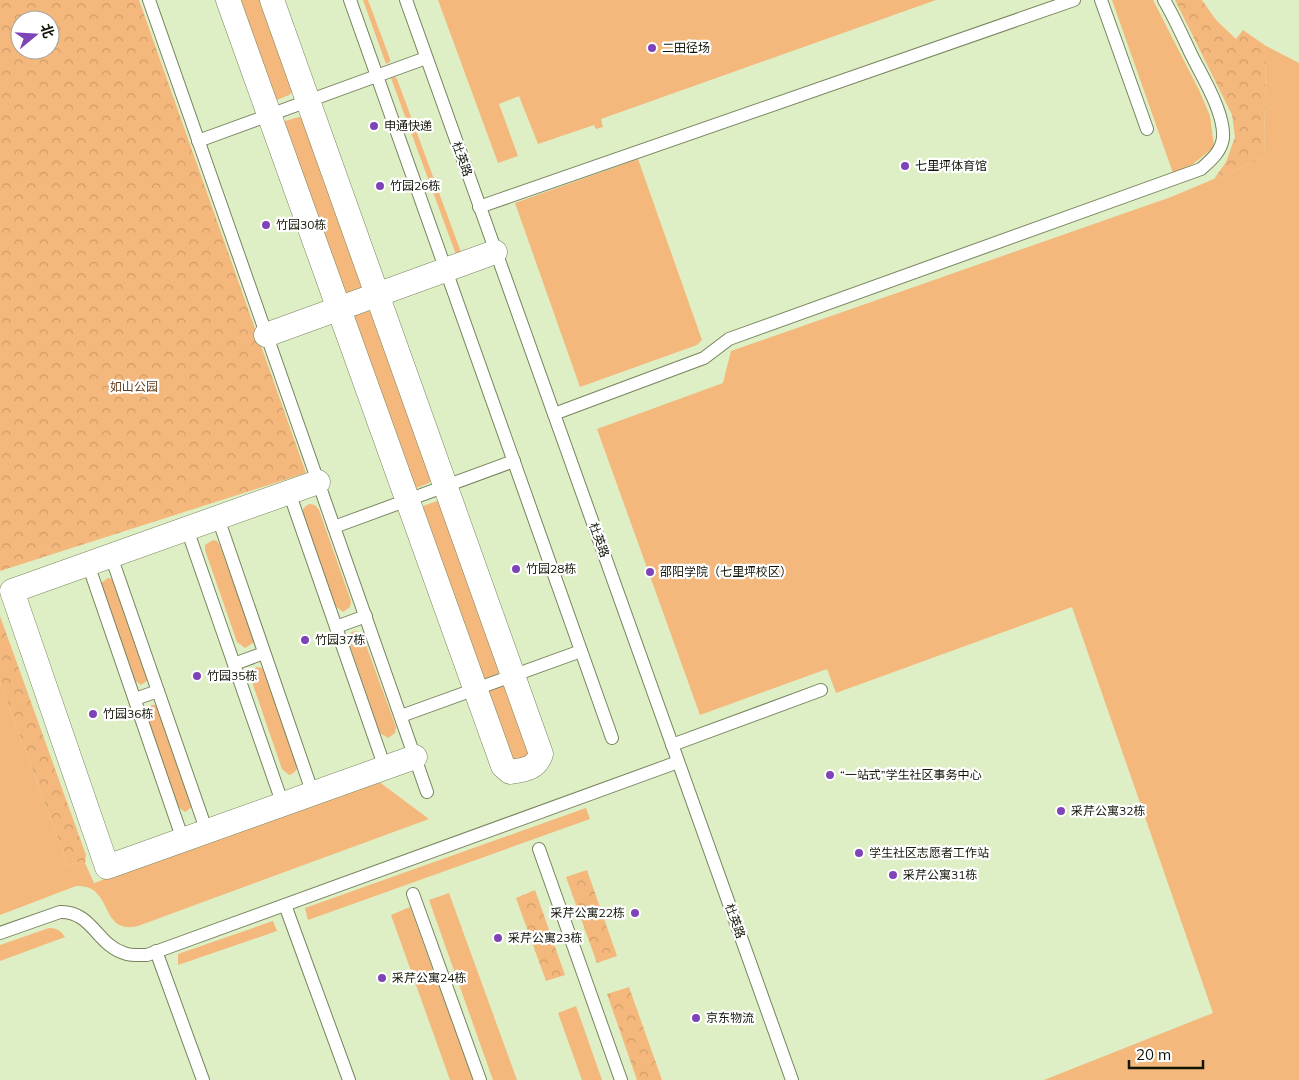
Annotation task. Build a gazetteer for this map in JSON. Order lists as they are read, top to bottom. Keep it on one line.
{"streets":{"lane":["杜英路"]},"parks":["如山公园"],"places":["二田径场","申通快递","七里坪体育馆","竹园26栋","竹园30栋","竹园28栋","邵阳学院（七里坪校区）","竹园37栋","竹园35栋","竹园36栋","“一站式”学生社区事务中心","采芹公寓32栋","学生社区志愿者工作站","采芹公寓31栋","采芹公寓22栋","采芹公寓23栋","采芹公寓24栋","京东物流"],"scale_bar":"20 m","north":"right"}
